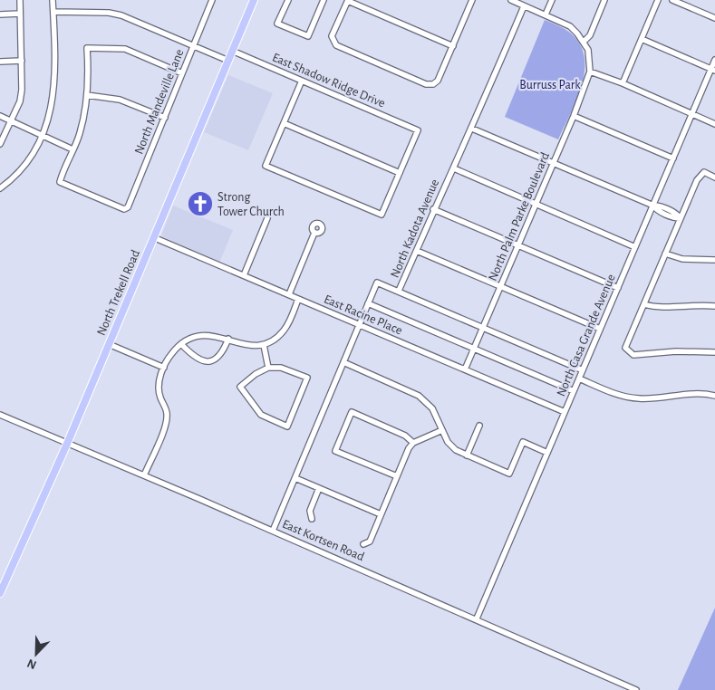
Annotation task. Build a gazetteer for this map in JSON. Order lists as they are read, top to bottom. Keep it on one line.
{"streets":{"main road":["North Trekell Road"],"street":["East Shadow Ridge Drive","North Mandeville Lane","North Palm Parke Boulevard","North Kadota Avenue","East Racine Place","North Casa Grande Avenue","East Kortsen Road"]},"crossings":[["East Shadow Ridge Drive","North Trekell Road"],["North Palm Parke Boulevard","East Racine Place"],["North Kadota Avenue","East Racine Place"],["North Kadota Avenue","East Kortsen Road"],["North Trekell Road","East Racine Place"],["North Trekell Road","East Kortsen Road"],["East Racine Place","North Casa Grande Avenue"],["North Casa Grande Avenue","East Kortsen Road"]],"parks":["Burruss Park"],"places":{"church":["Strong Tower Church"]},"north":"bottom left"}
